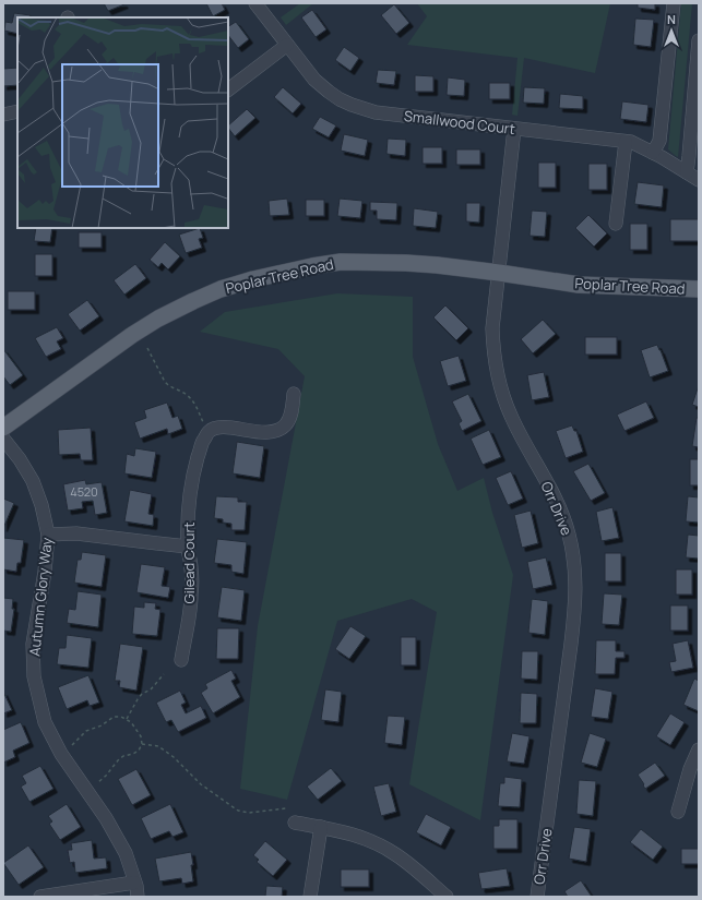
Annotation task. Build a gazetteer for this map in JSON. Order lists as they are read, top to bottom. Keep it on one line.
{"streets":{"main road":["Poplar Tree Road"],"street":["Smallwood Court","Orr Drive","Gilead Court","Autumn Glory Way"]},"crossings":[["Smallwood Court","Orr Drive"],["Poplar Tree Road","Orr Drive"]],"house_numbers":["4520"],"north":"top"}
